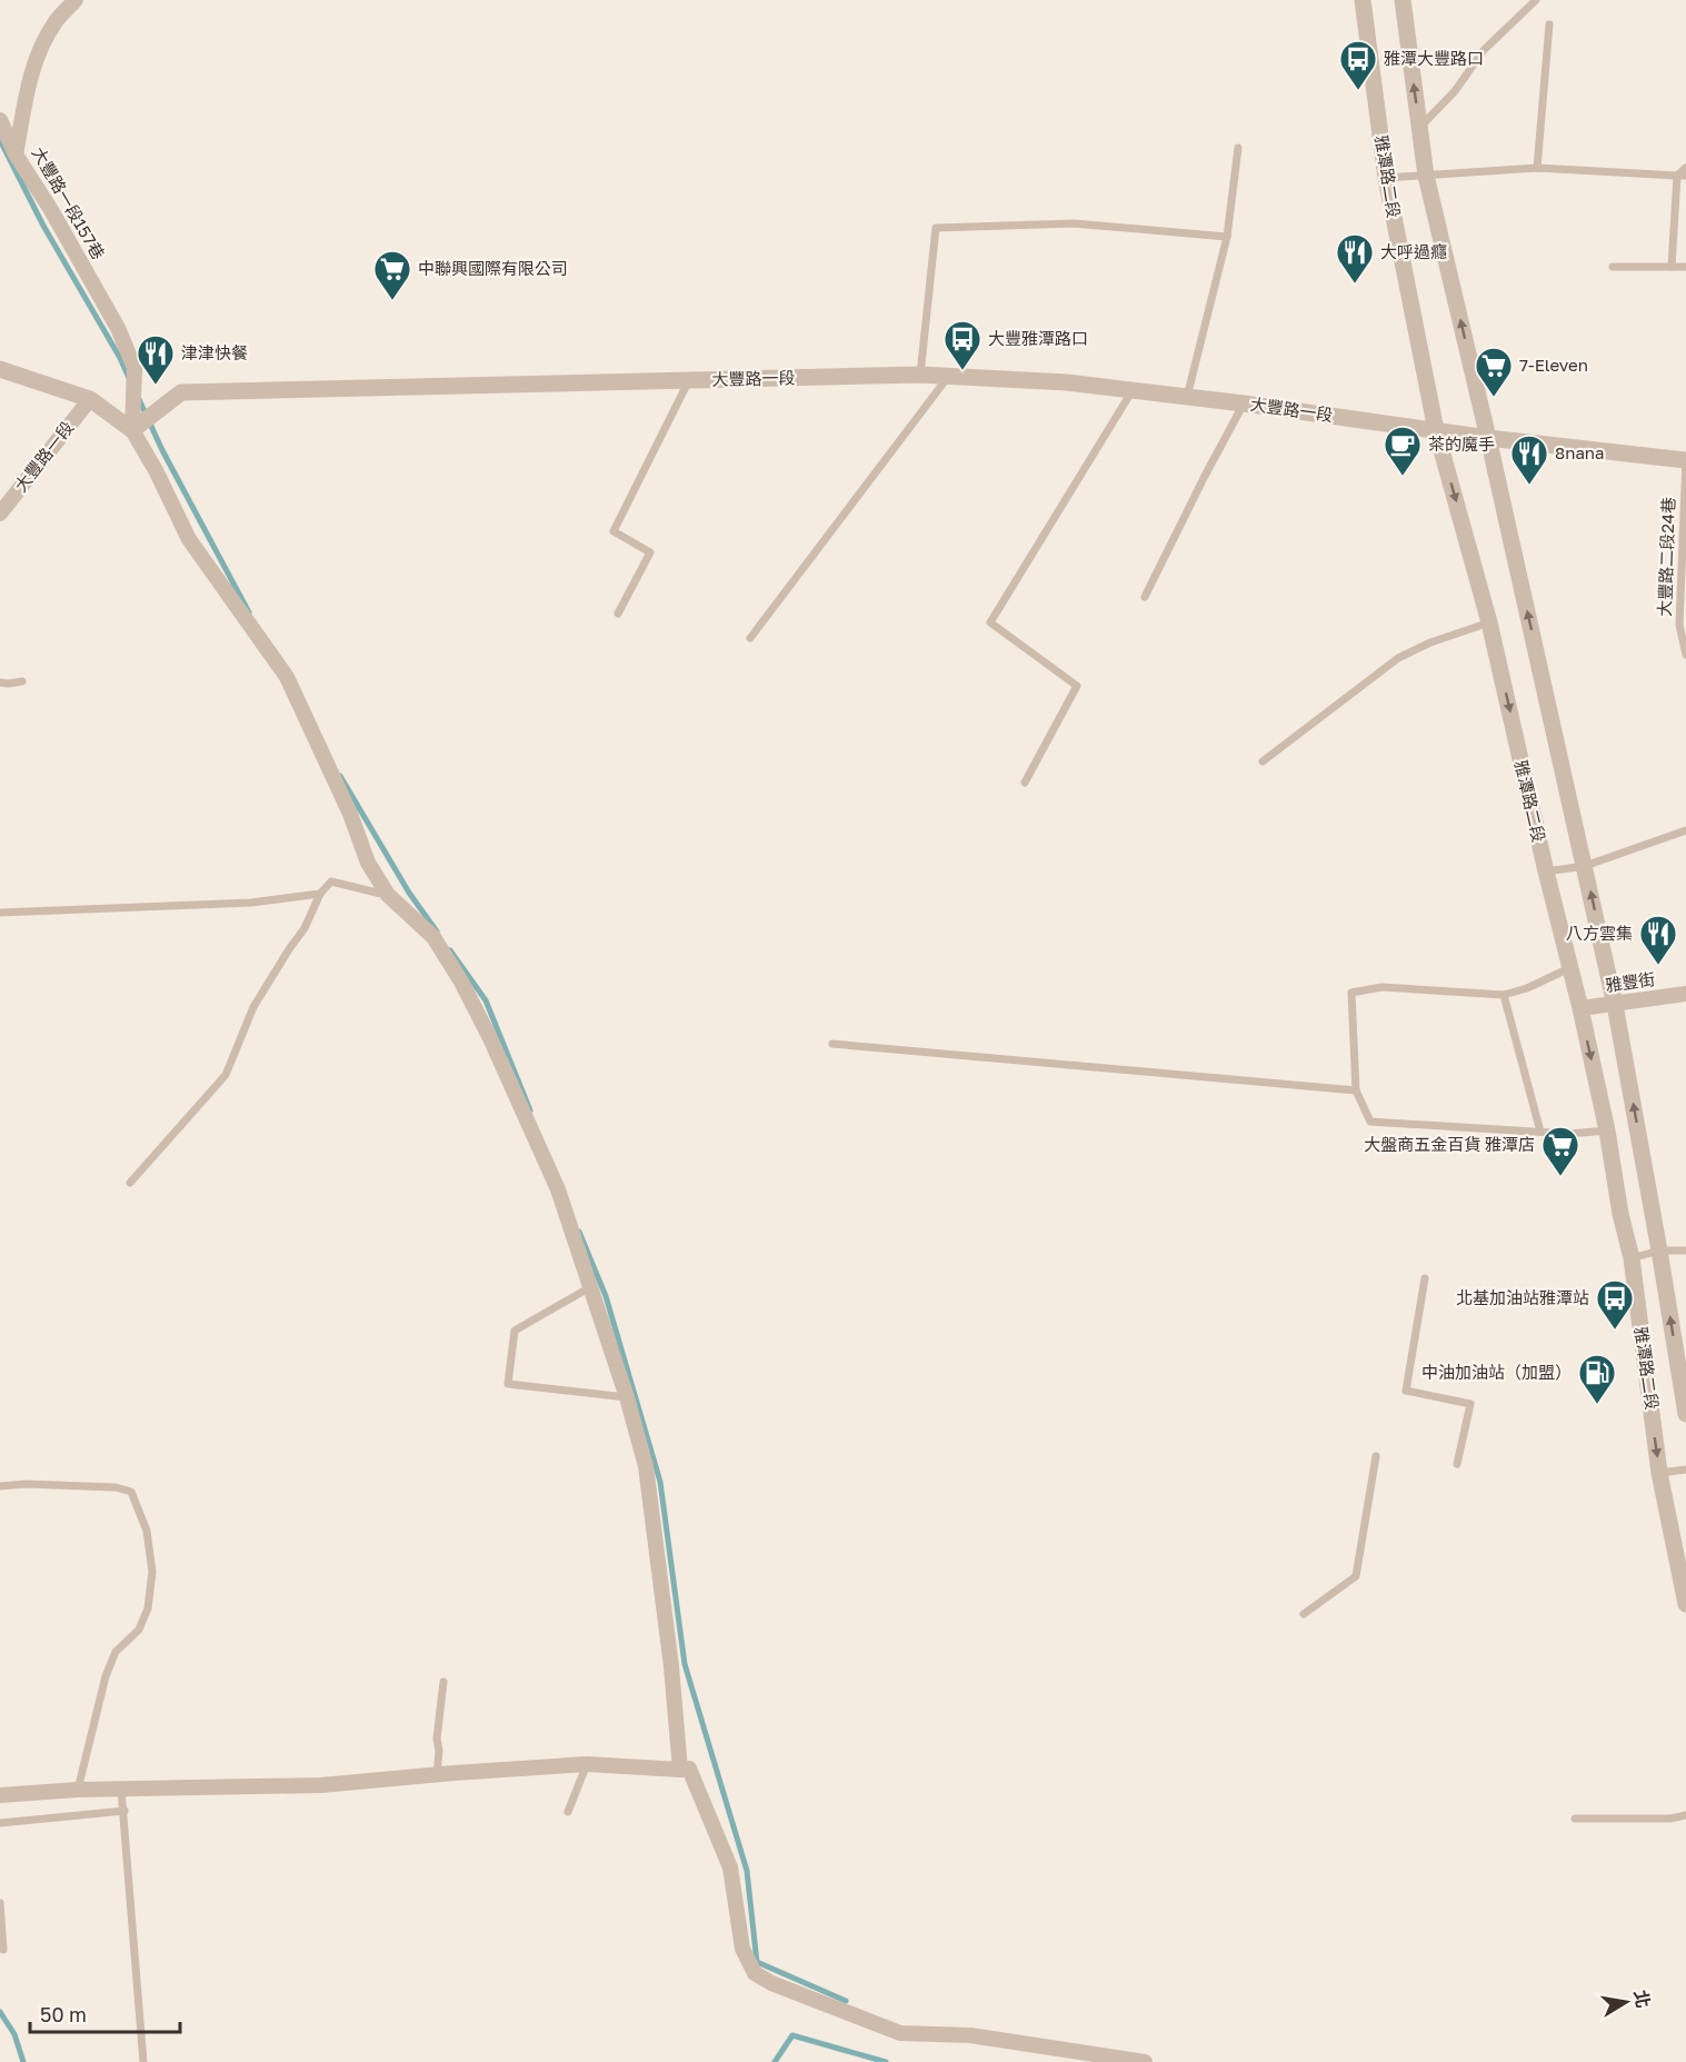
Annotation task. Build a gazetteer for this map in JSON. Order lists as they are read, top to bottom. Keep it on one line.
{"streets":{"street":["雅潭路二段","大豐路一段157巷","大豐路一段","雅豐街"],"lane":["大豐路二段24巷"]},"crossings":[["雅潭路二段","大豐路一段"],["雅潭路二段","雅豐街"],["大豐路一段157巷","大豐路一段"],["大豐路一段","大豐路二段24巷"]],"places":{"bus stop":["雅潭大豐路口","大豐雅潭路口","北基加油站雅潭站"],"restaurant":["大呼過癮","津津快餐","8nana","八方雲集"],"supermarket":["中聯興國際有限公司","7-Eleven","大盤商五金百貨 雅潭店"],"cafe":["茶的魔手"],"fuel station":["中油加油站（加盟）"]},"scale_bar":"50 m","north":"right"}
